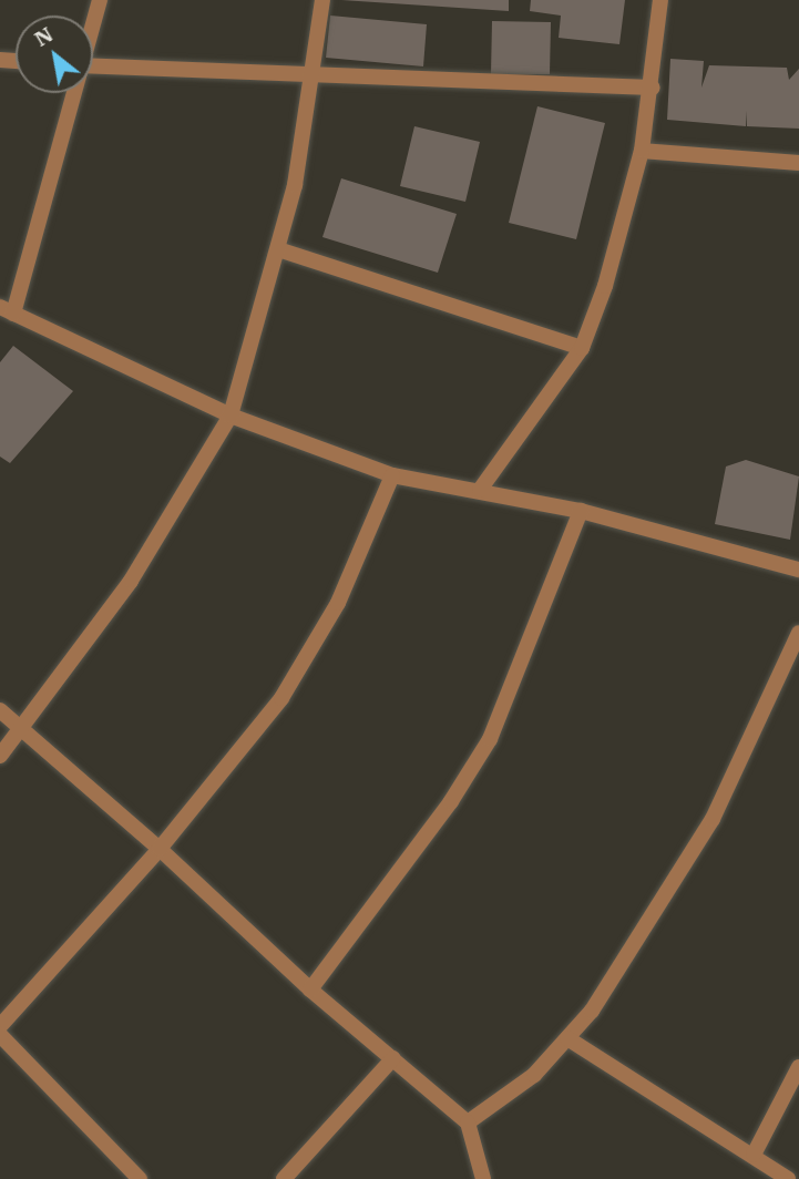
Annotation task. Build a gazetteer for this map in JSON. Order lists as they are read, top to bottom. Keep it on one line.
{"north":"top left"}
